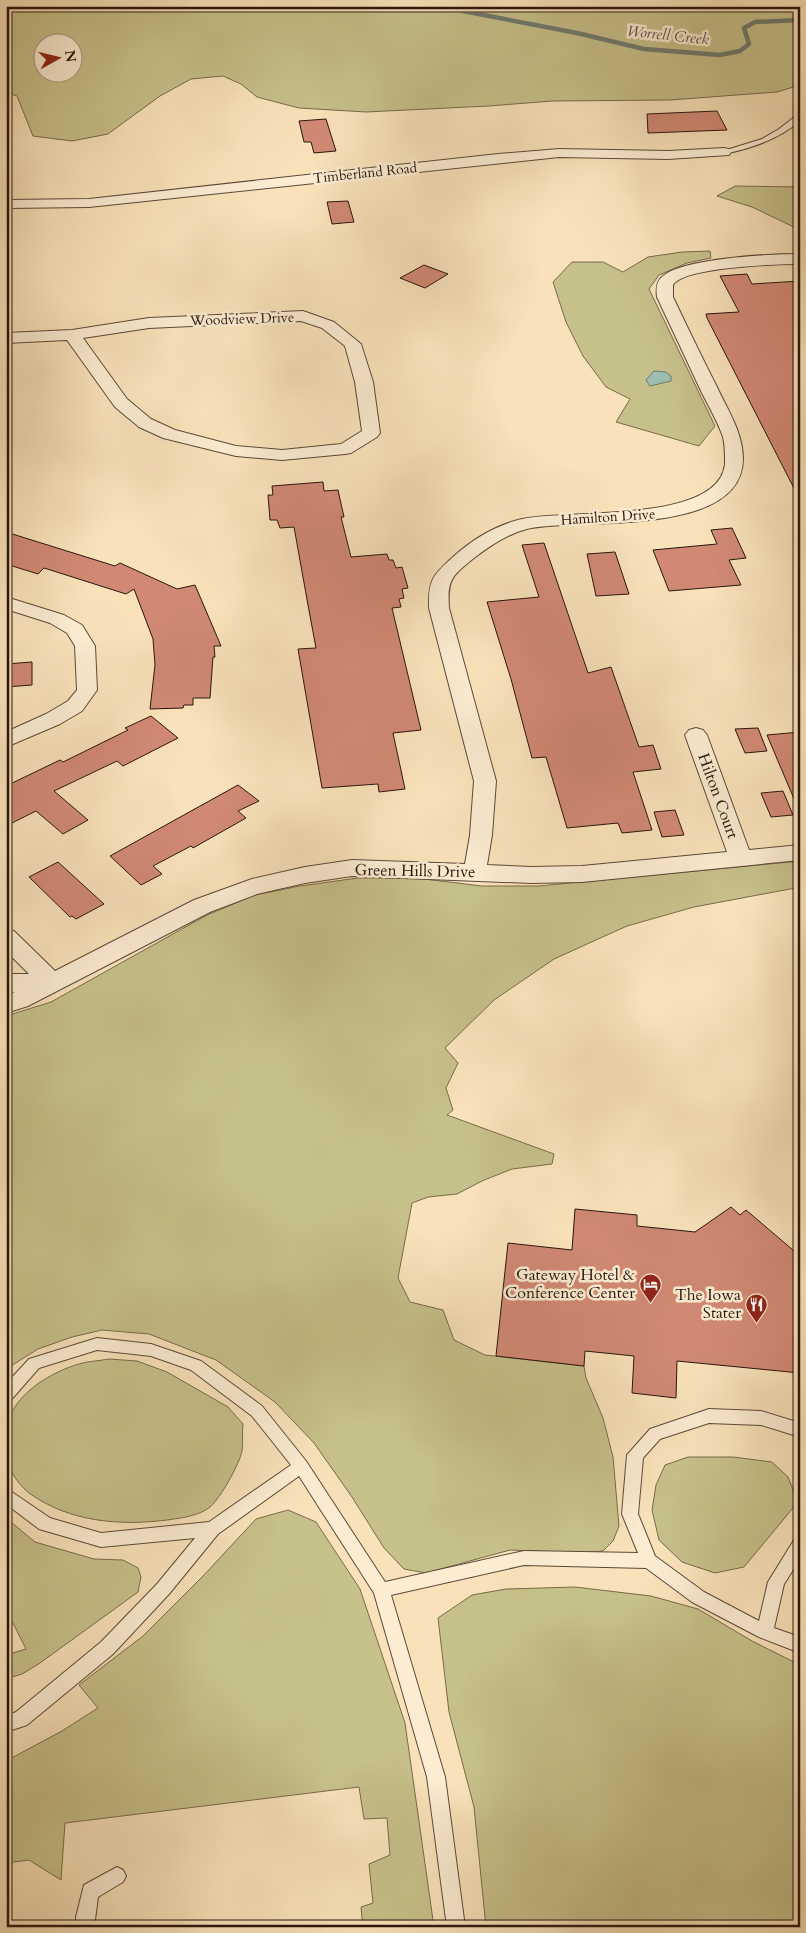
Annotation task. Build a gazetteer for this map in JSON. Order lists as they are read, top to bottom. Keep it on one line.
{"streets":{"street":["Timberland Road","Woodview Drive","Hamilton Drive","Hilton Court","Green Hills Drive"]},"crossings":[["Hamilton Drive","Green Hills Drive"],["Hilton Court","Green Hills Drive"]],"water":["Worrell Creek"],"places":{"hotel":["Gateway Hotel & Conference Center"],"restaurant":["The Iowa Stater"]},"north":"right"}
